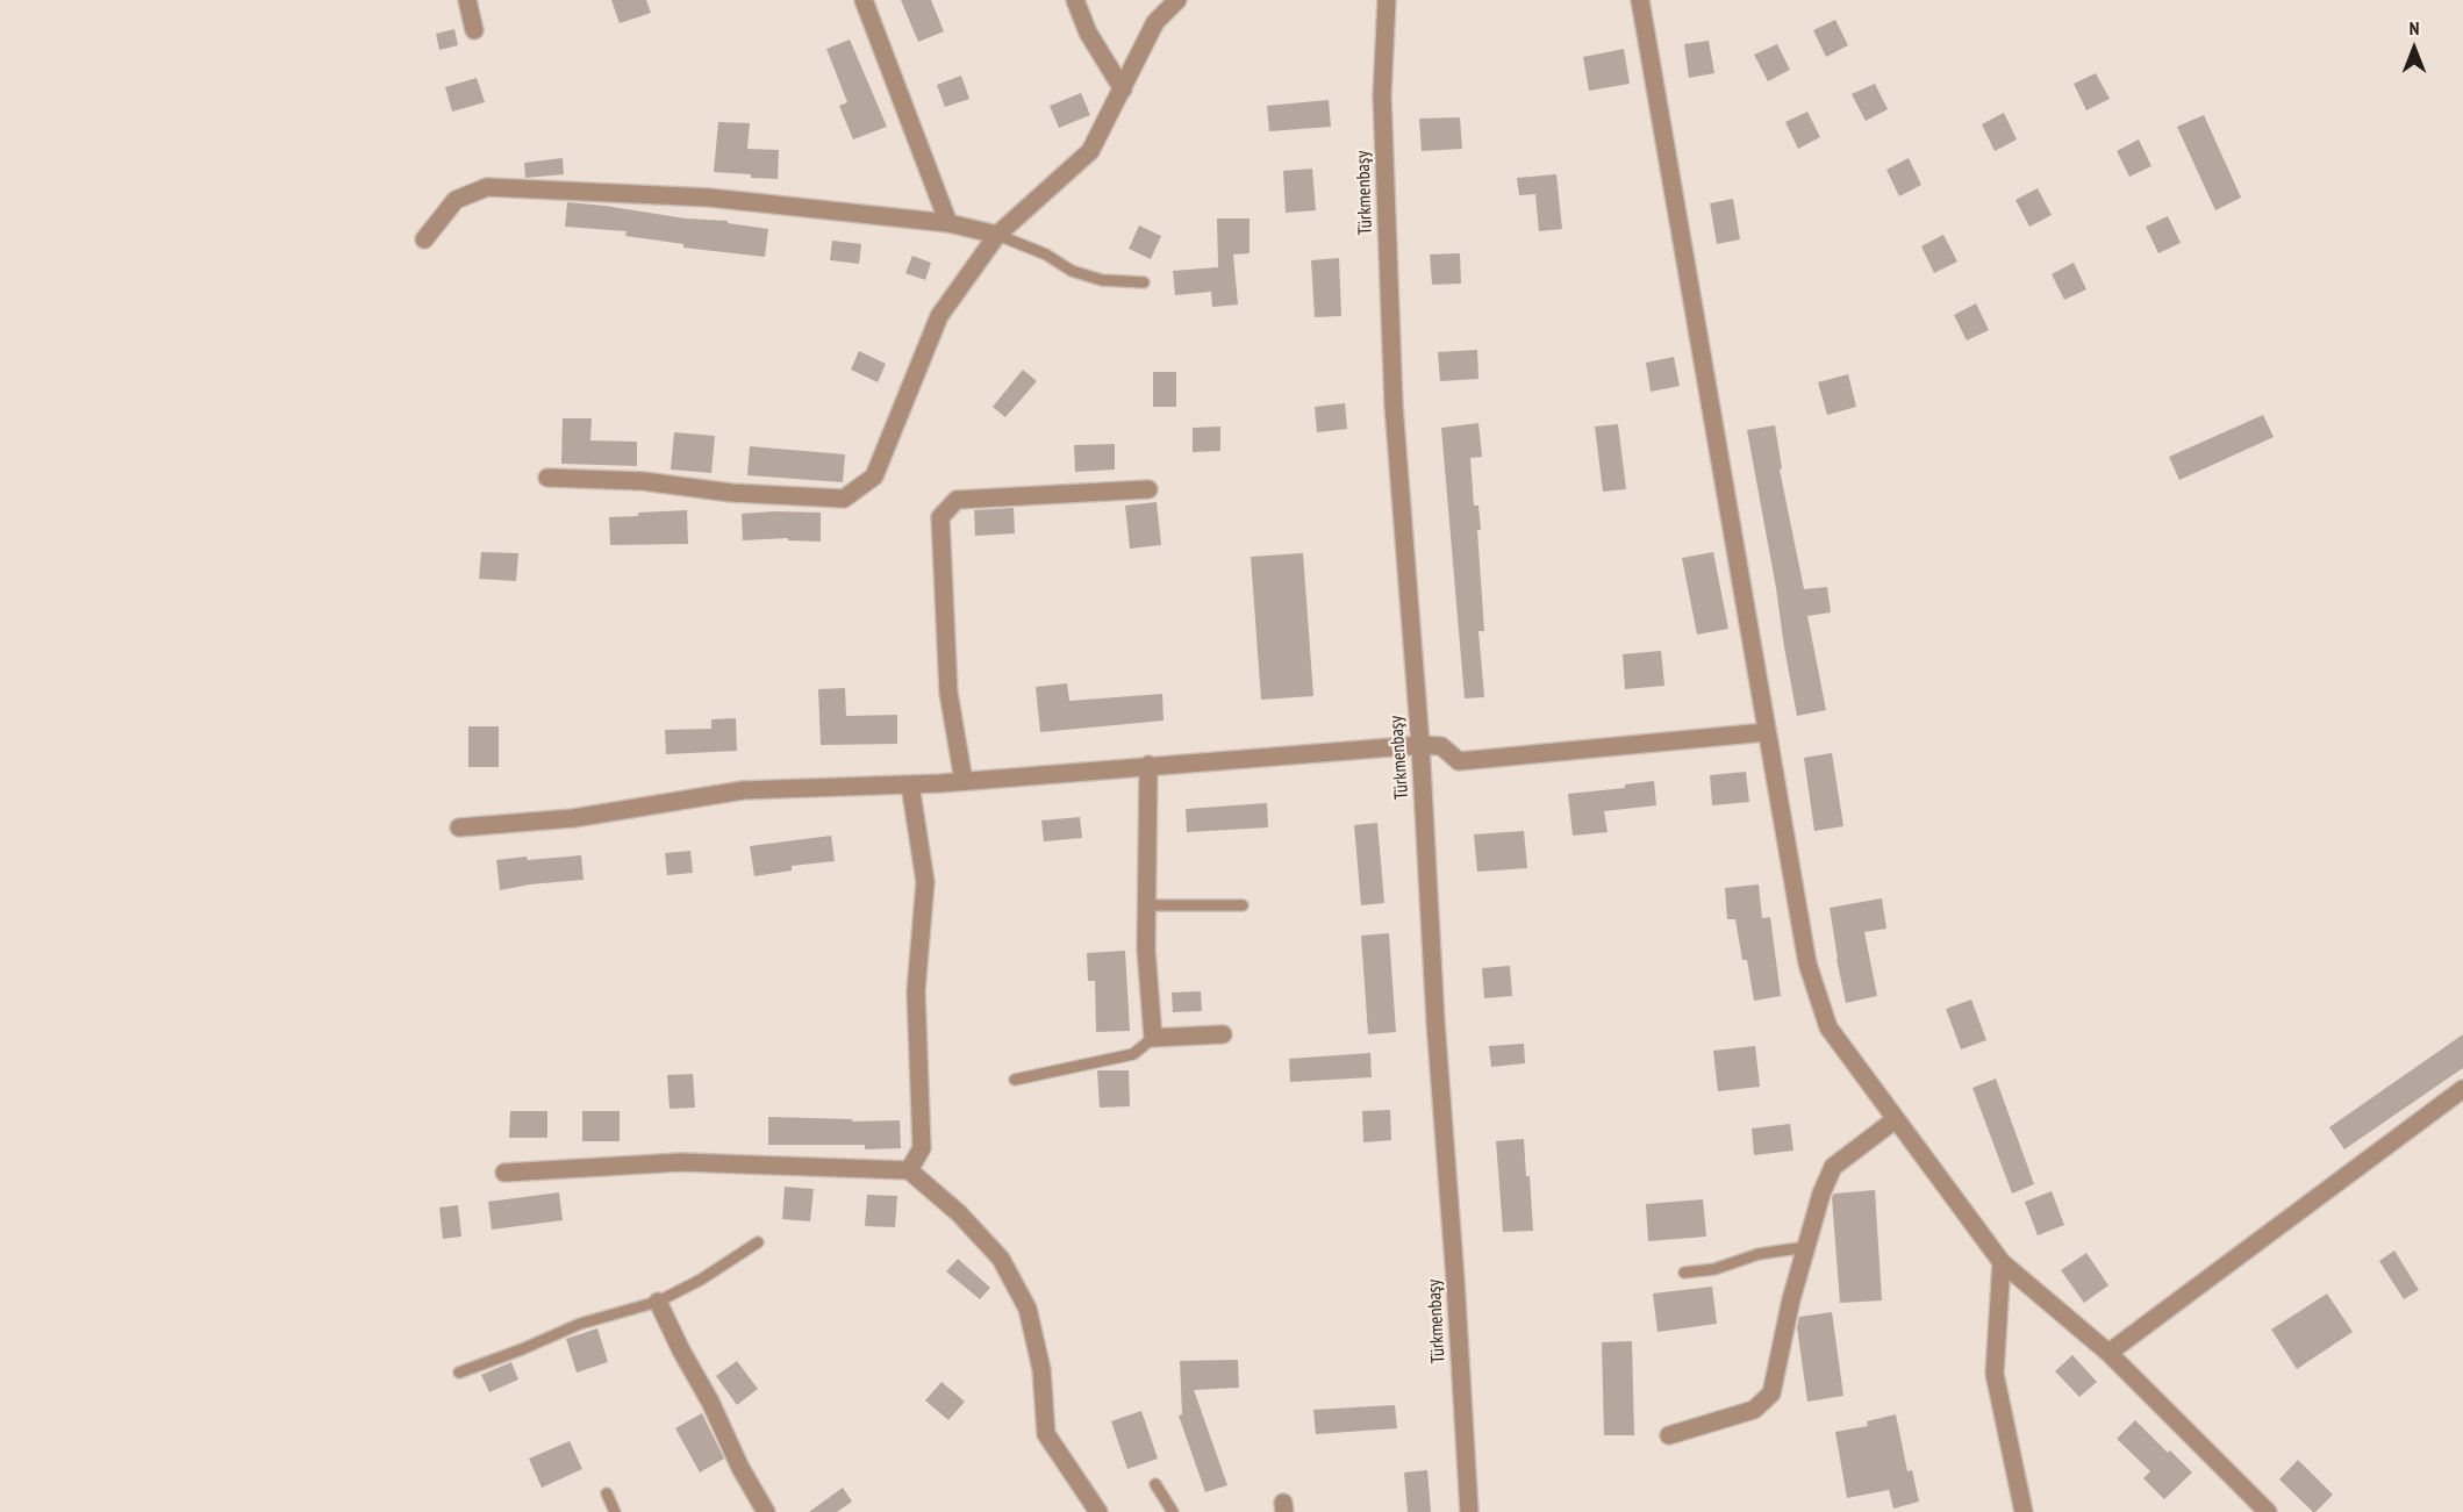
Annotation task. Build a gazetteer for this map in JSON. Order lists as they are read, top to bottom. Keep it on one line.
{"streets":{"street":["Türkmenbaşy"]},"north":"top"}
